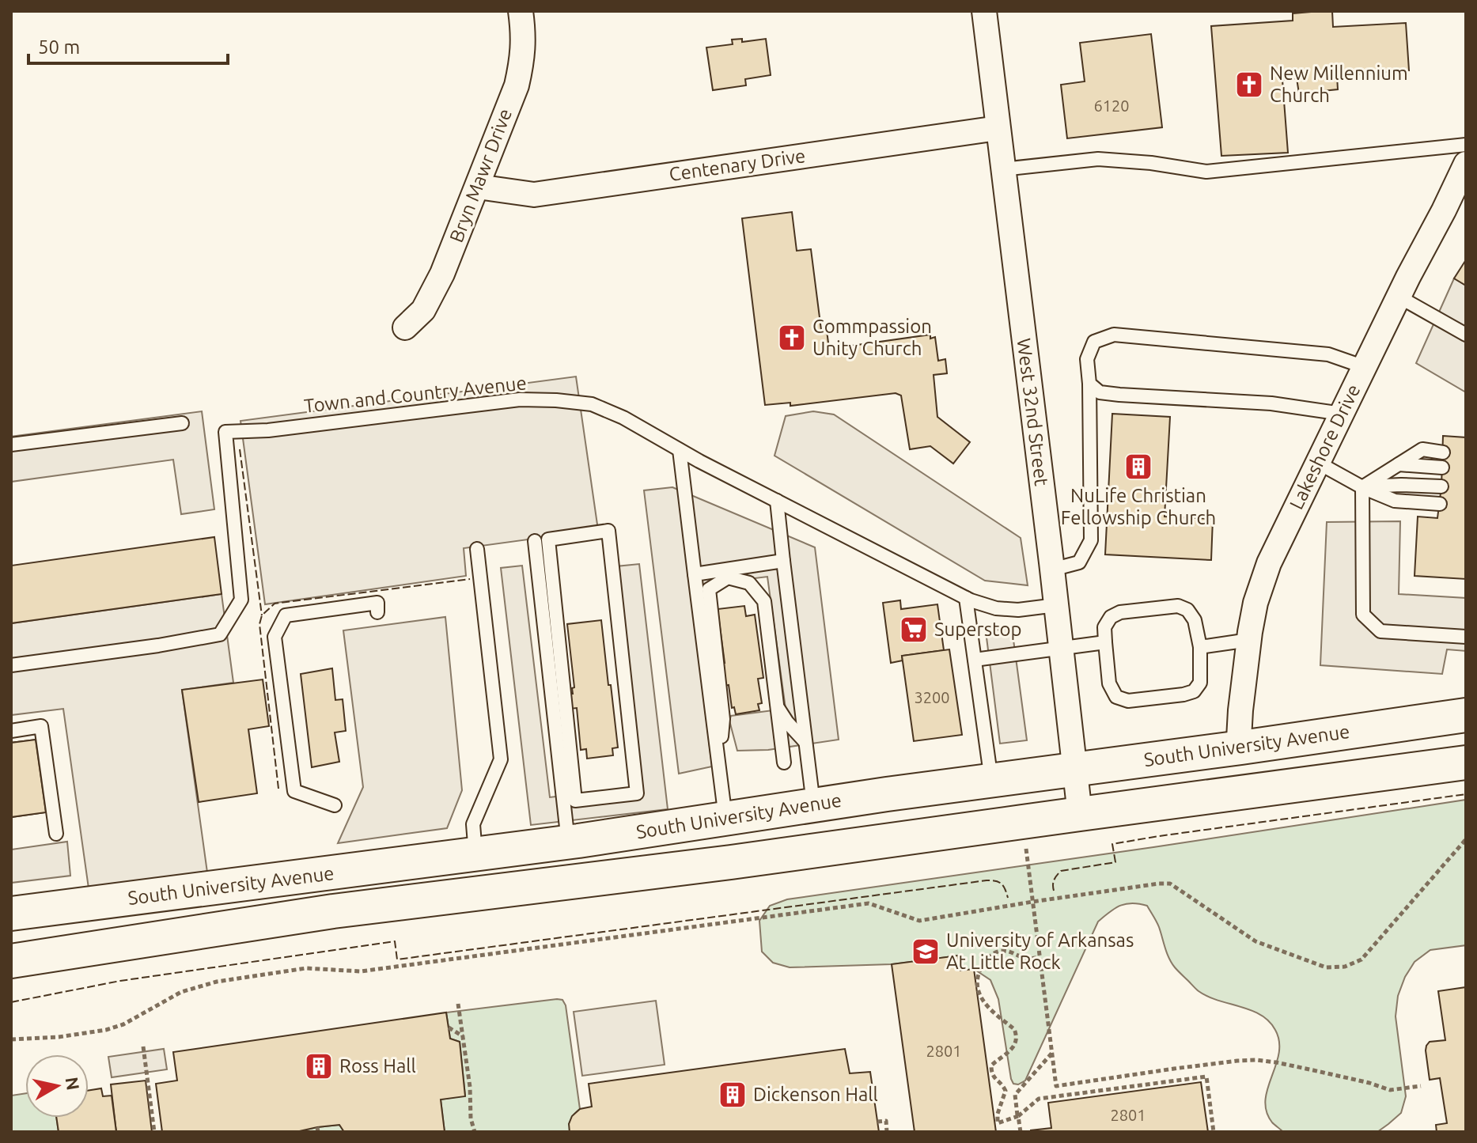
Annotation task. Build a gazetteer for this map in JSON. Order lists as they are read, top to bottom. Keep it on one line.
{"streets":{"main road":["South University Avenue"],"street":["Centenary Drive","Bryn Mawr Drive","West 32nd Street","Lakeshore Drive"],"lane":["Town and Country Avenue"]},"crossings":[["Centenary Drive","Bryn Mawr Drive"],["Centenary Drive","West 32nd Street"],["Town and Country Avenue","West 32nd Street"],["West 32nd Street","South University Avenue"],["Lakeshore Drive","South University Avenue"]],"places":{"church":["New Millennium Church","Commpassion Unity Church"],"building":["NuLife Christian Fellowship Church","Ross Hall","Dickenson Hall"],"supermarket":["Superstop"],"school or university":["University of Arkansas At Little Rock"]},"house_numbers":["6120","3200","2801","2801"],"scale_bar":"50 m","north":"right"}
